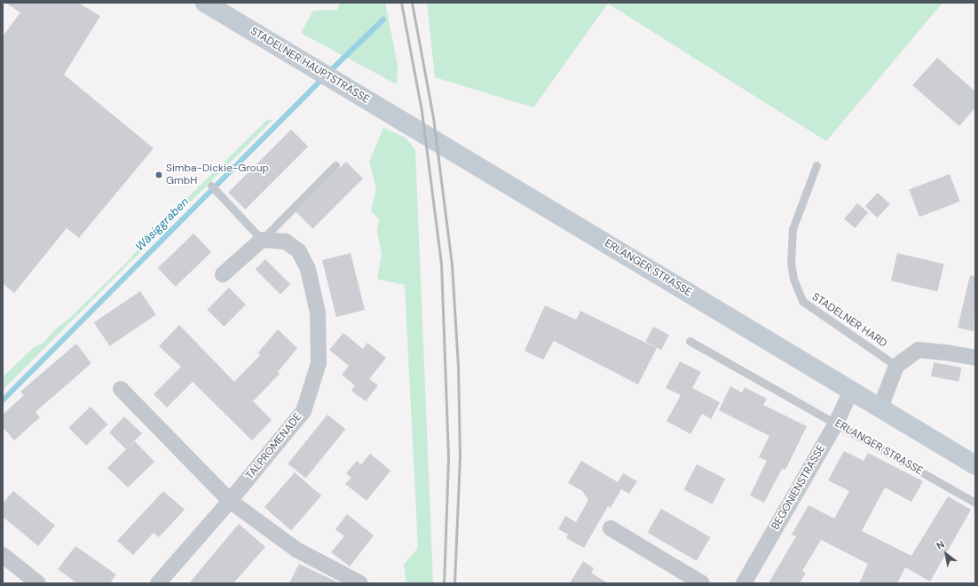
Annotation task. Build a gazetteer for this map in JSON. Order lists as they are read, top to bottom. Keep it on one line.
{"streets":{"main road":["STADELNER HAUPTSTRASSE","ERLANGER STRASSE"],"street":["TALPROMENADE","BEGONIENSTRASSE"],"lane":["STADELNER HARD"]},"crossings":[["STADELNER HAUPTSTRASSE","ERLANGER STRASSE"],["ERLANGER STRASSE","BEGONIENSTRASSE"]],"water":["Wäsiggraben"],"places":["Simba-Dickie-Group GmbH"],"north":"top left"}
